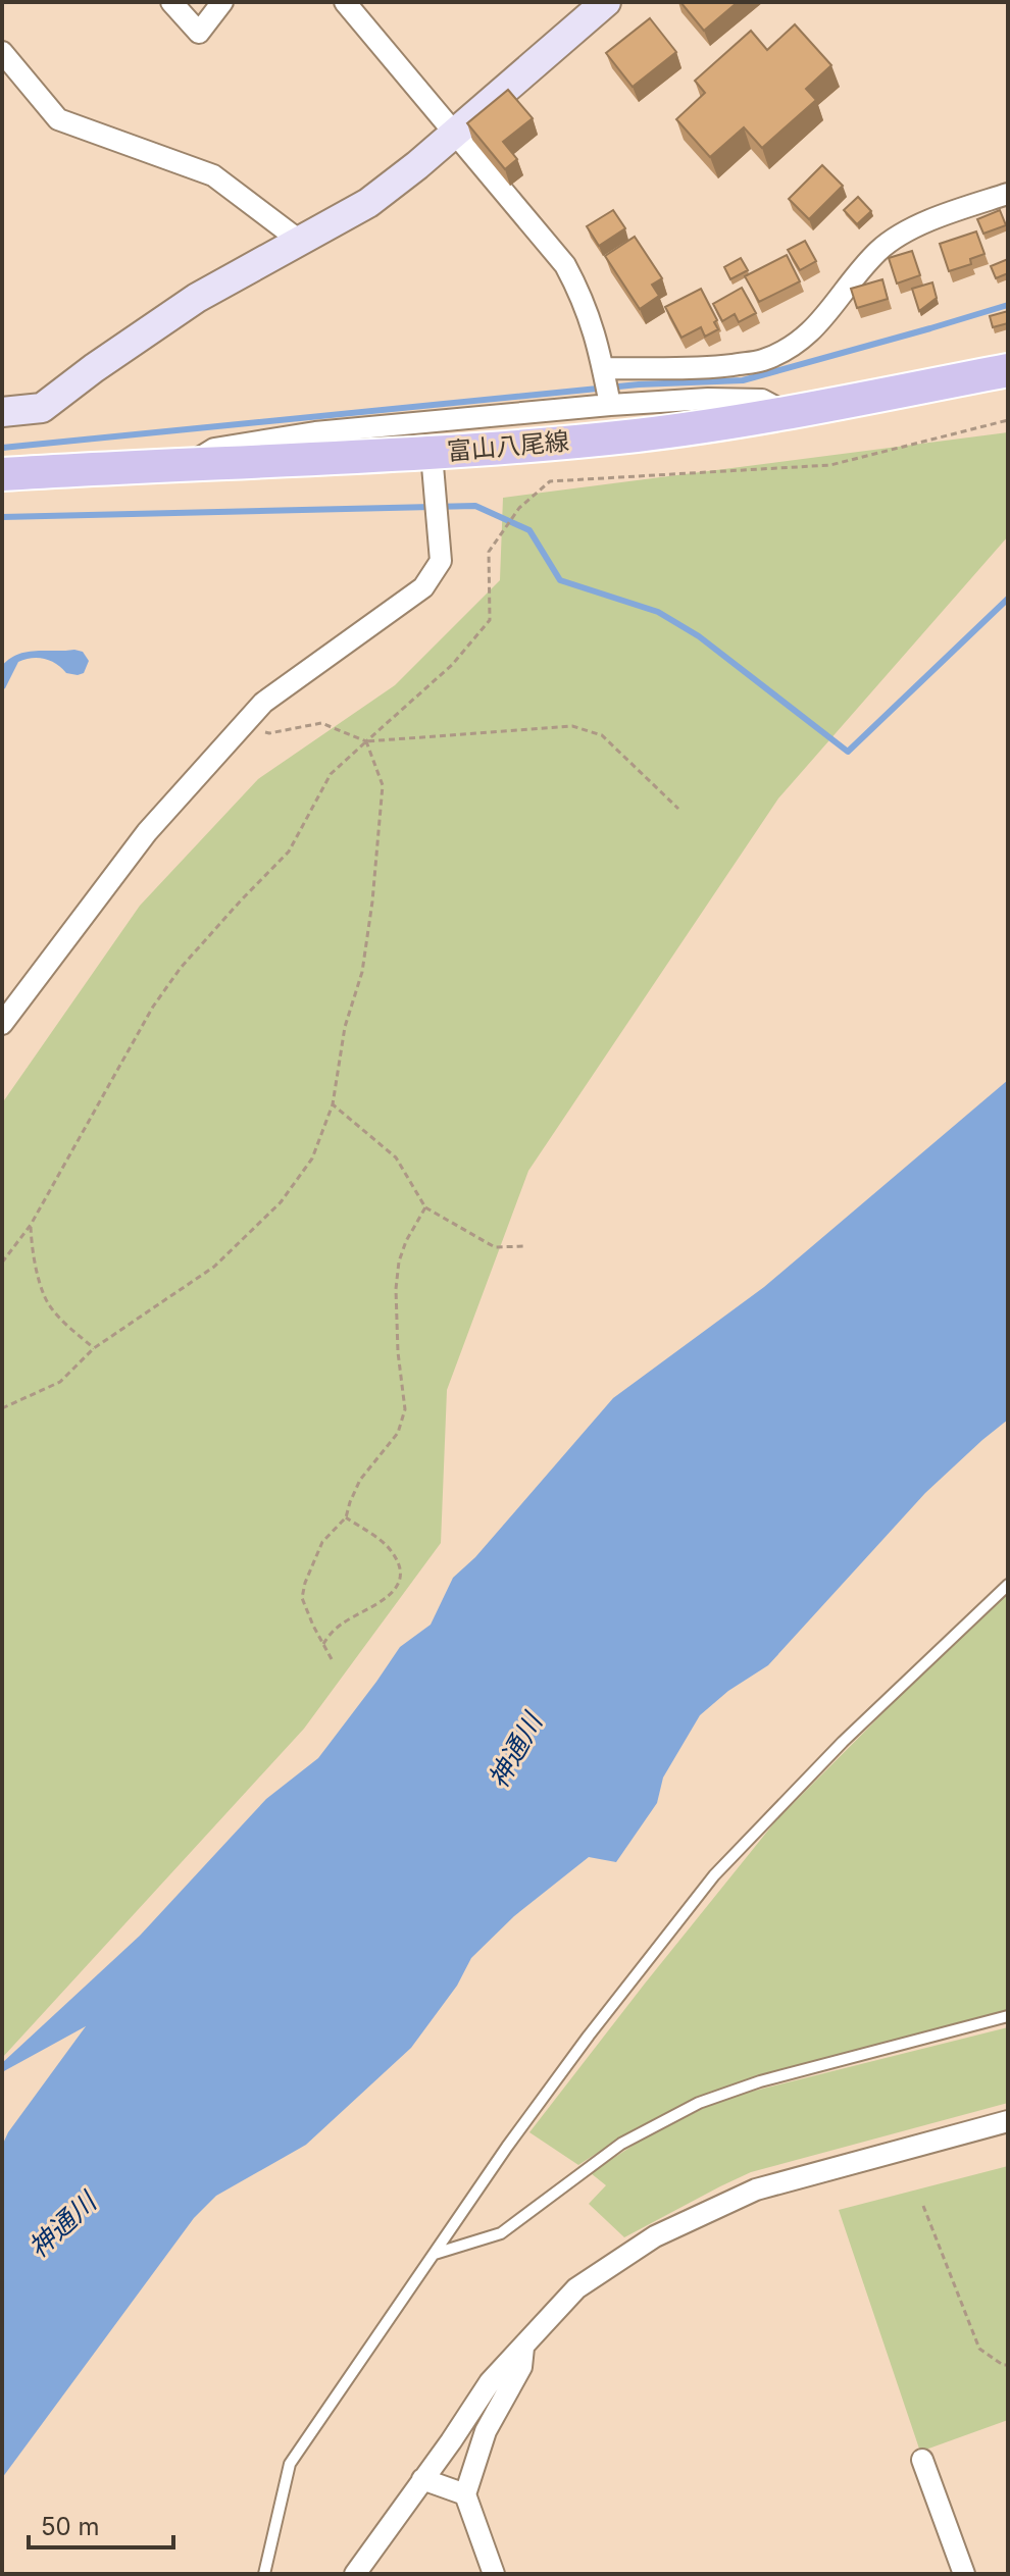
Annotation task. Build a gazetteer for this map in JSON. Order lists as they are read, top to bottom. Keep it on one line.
{"streets":{"main road":["富山八尾線"]},"water":["神通川"],"scale_bar":"50 m"}
